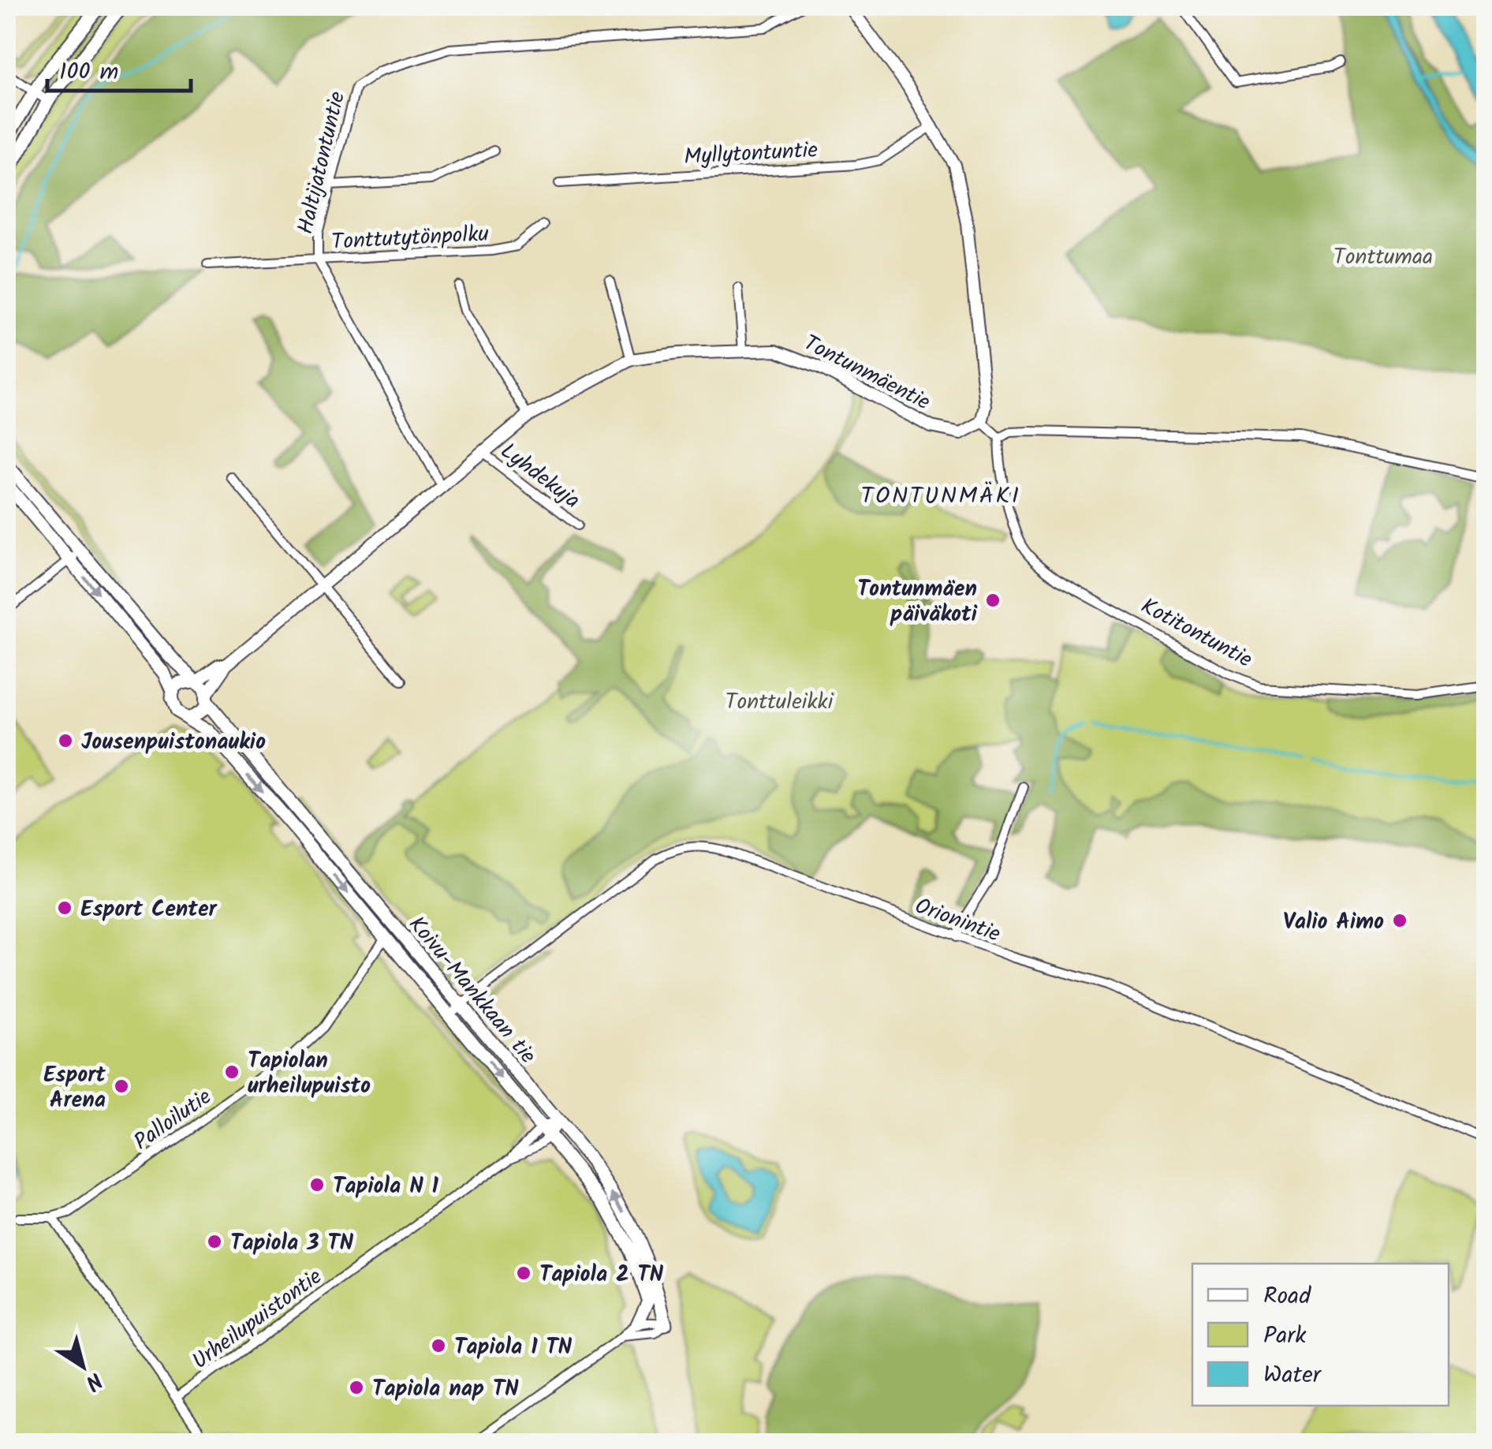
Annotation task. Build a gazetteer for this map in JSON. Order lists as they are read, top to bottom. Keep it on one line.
{"streets":{"main road":["Koivu-Mankkaan tie"],"street":["Myllytontuntie","Haltijatontuntie","Tonttutytönpolku","Tontunmäentie","Lyhdekuja","Kotitontuntie","Orionintie","Palloilutie","Urheilupuistontie"]},"crossings":[["Haltijatontuntie","Tonttutytönpolku"],["Haltijatontuntie","Tontunmäentie"],["Tontunmäentie","Lyhdekuja"],["Tontunmäentie","Koivu-Mankkaan tie"],["Orionintie","Koivu-Mankkaan tie"],["Koivu-Mankkaan tie","Palloilutie"],["Koivu-Mankkaan tie","Urheilupuistontie"]],"districts":["TONTUNMÄKI"],"parks":["Tonttumaa","Tonttuleikki"],"places":["Tontunmäen päiväkoti","Jousenpuistonaukio","Esport Center","Valio Aimo","Tapiolan urheilupuisto","Esport Arena","Tapiola N 1","Tapiola 3 TN","Tapiola 2 TN","Tapiola 1 TN","Tapiola nap TN"],"legend":["Road","Park","Water"],"scale_bar":"100 m","north":"bottom right"}
